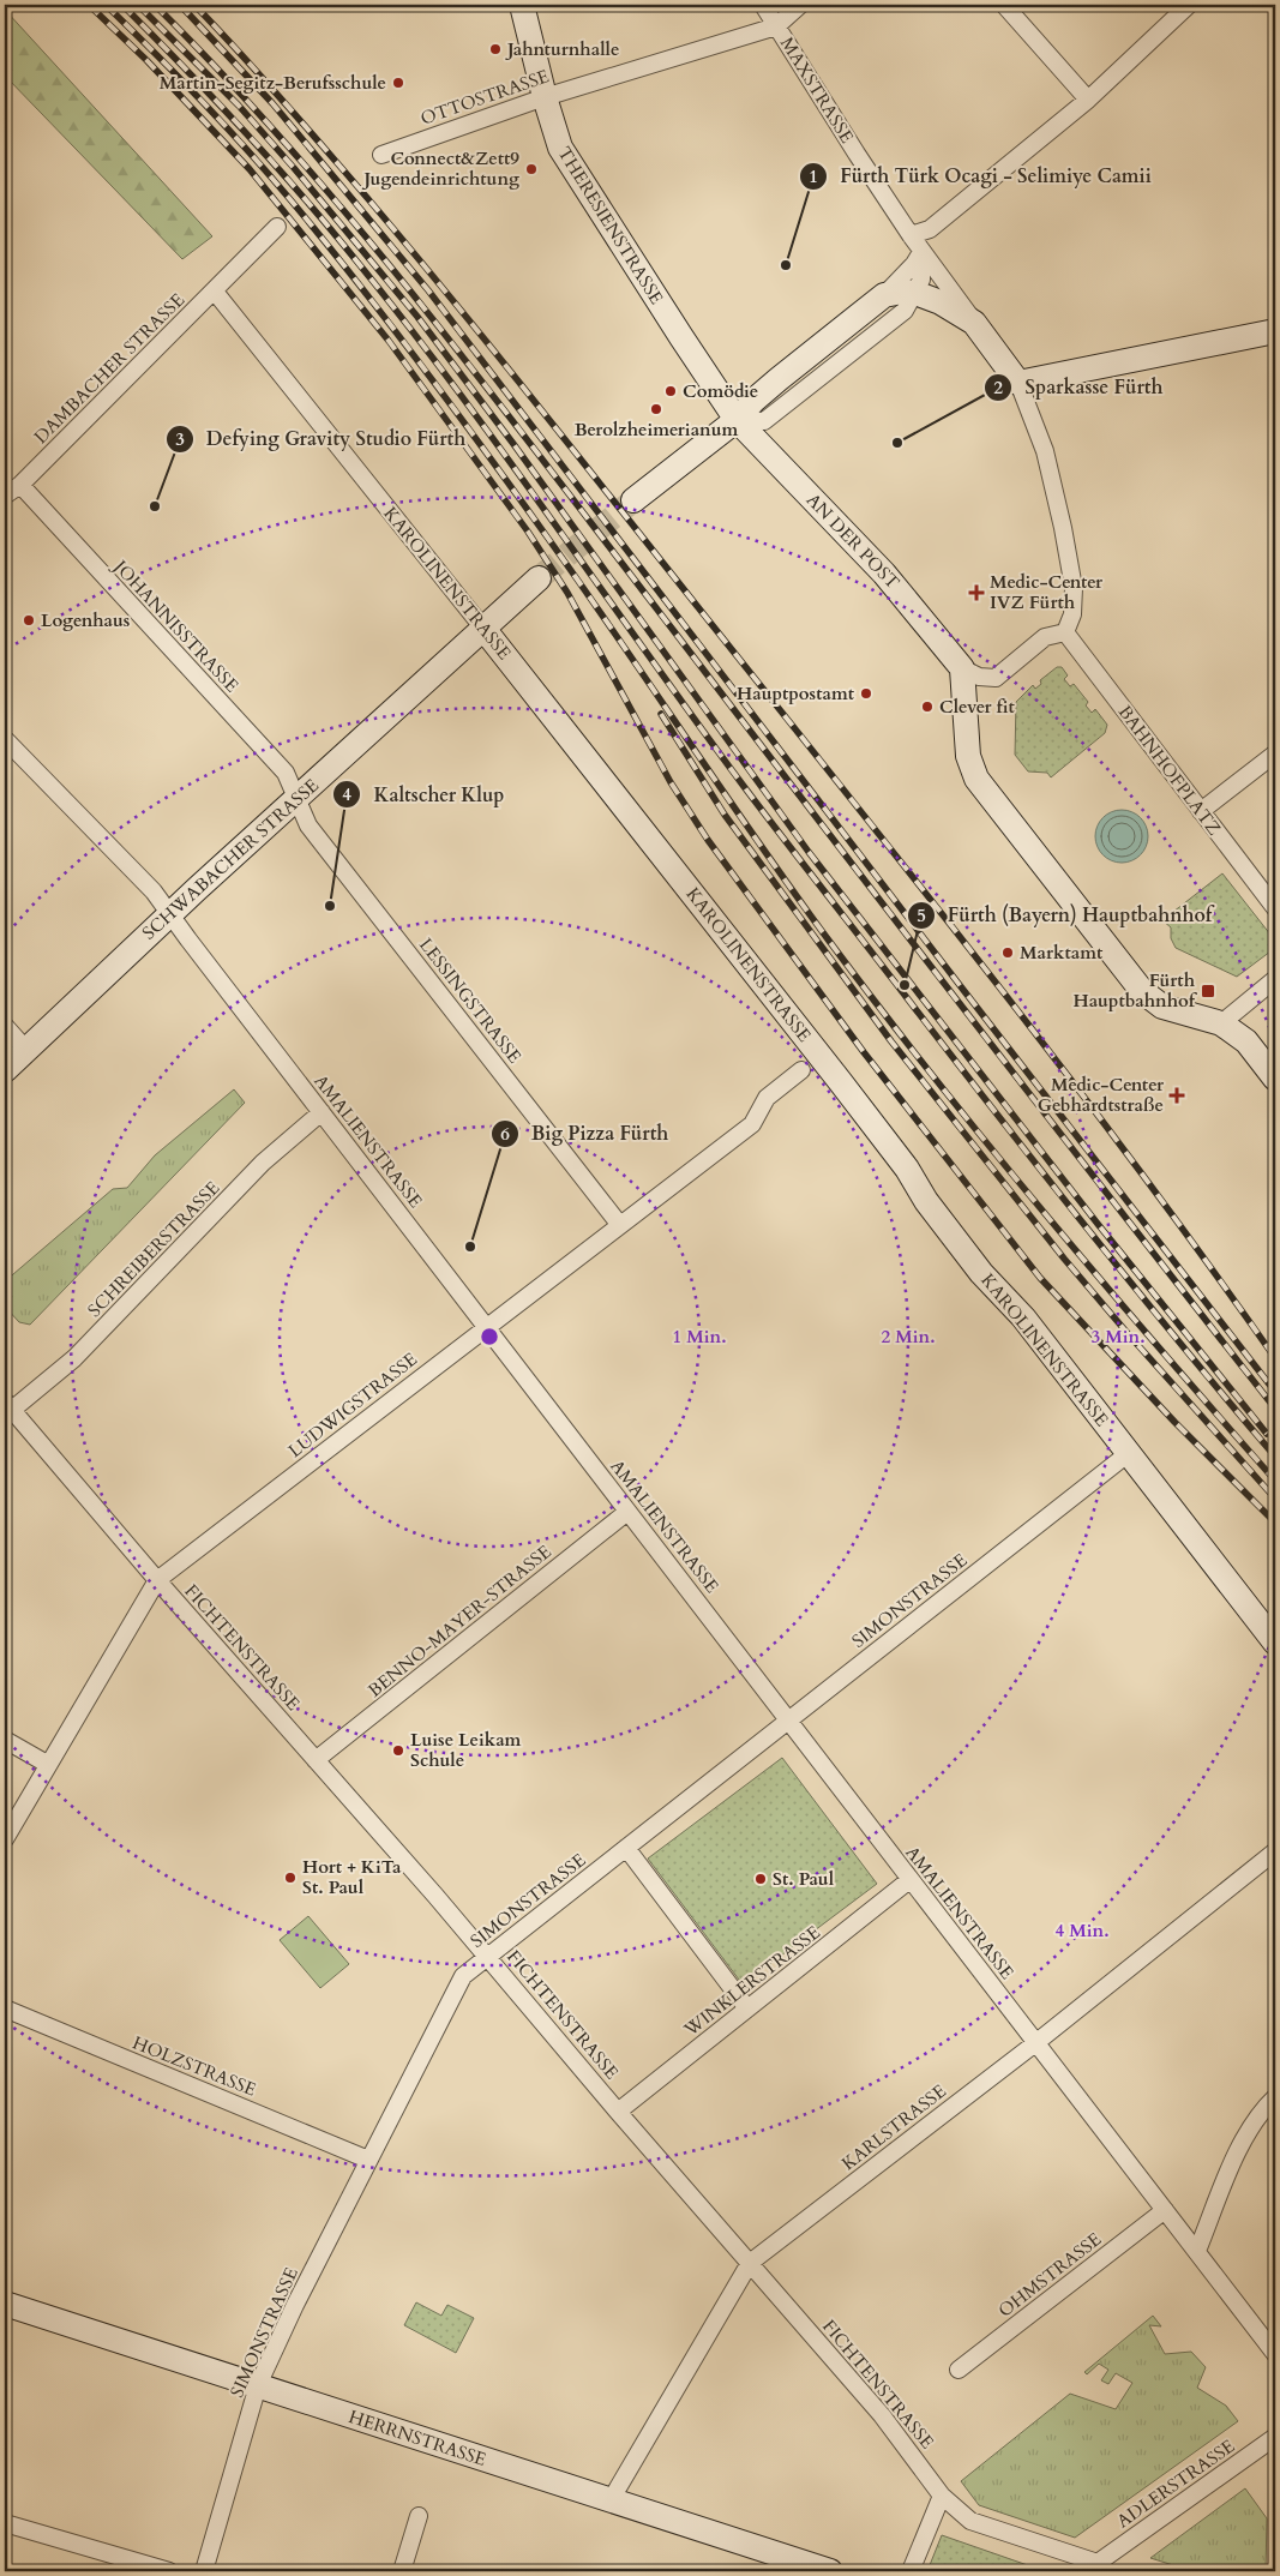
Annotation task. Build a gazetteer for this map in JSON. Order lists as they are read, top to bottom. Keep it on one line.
{"streets":{"street":["MAXSTRASSE","OTTOSTRASSE","THERESIENSTRASSE","DAMBACHER STRASSE","AN DER POST","KAROLINENSTRASSE","JOHANNISSTRASSE","BAHNHOFPLATZ","SCHWABACHER STRASSE","LESSINGSTRASSE","AMALIENSTRASSE","SCHREIBERSTRASSE","LUDWIGSTRASSE","SIMONSTRASSE","BENNO-MAYER-STRASSE","FICHTENSTRASSE","WINKLERSTRASSE","HOLZSTRASSE","KARLSTRASSE","OHMSTRASSE","HERRNSTRASSE","ADLERSTRASSE"]},"crossings":[["MAXSTRASSE","OTTOSTRASSE"],["MAXSTRASSE","BAHNHOFPLATZ"],["OTTOSTRASSE","THERESIENSTRASSE"],["THERESIENSTRASSE","AN DER POST"],["DAMBACHER STRASSE","KAROLINENSTRASSE"],["DAMBACHER STRASSE","JOHANNISSTRASSE"],["KAROLINENSTRASSE","SCHWABACHER STRASSE"],["KAROLINENSTRASSE","SIMONSTRASSE"],["JOHANNISSTRASSE","SCHWABACHER STRASSE"],["JOHANNISSTRASSE","LESSINGSTRASSE"],["SCHWABACHER STRASSE","LESSINGSTRASSE"],["SCHWABACHER STRASSE","AMALIENSTRASSE"],["LESSINGSTRASSE","LUDWIGSTRASSE"],["AMALIENSTRASSE","SCHREIBERSTRASSE"],["AMALIENSTRASSE","LUDWIGSTRASSE"],["AMALIENSTRASSE","SIMONSTRASSE"],["AMALIENSTRASSE","BENNO-MAYER-STRASSE"],["AMALIENSTRASSE","WINKLERSTRASSE"],["AMALIENSTRASSE","KARLSTRASSE"],["AMALIENSTRASSE","OHMSTRASSE"],["SCHREIBERSTRASSE","FICHTENSTRASSE"],["LUDWIGSTRASSE","FICHTENSTRASSE"],["SIMONSTRASSE","FICHTENSTRASSE"],["SIMONSTRASSE","HOLZSTRASSE"],["SIMONSTRASSE","HERRNSTRASSE"],["BENNO-MAYER-STRASSE","FICHTENSTRASSE"],["FICHTENSTRASSE","WINKLERSTRASSE"],["FICHTENSTRASSE","KARLSTRASSE"],["FICHTENSTRASSE","ADLERSTRASSE"],["KARLSTRASSE","HERRNSTRASSE"]],"places":{"other":["Jahnturnhalle","Martin-Segitz-Berufsschule","Connect&Zett9 Jugendeinrichtung","Fürth Türk Ocagi - Selimiye Camii","Comödie","Berolzheimerianum","Sparkasse Fürth","Defying Gravity Studio Fürth","Logenhaus","Hauptpostamt","Clever fit","Kaltscher Klup","Marktamt","Fürth (Bayern) Hauptbahnhof","Big Pizza Fürth","Luise Leikam Schule","Hort + KiTa St. Paul","St. Paul"],"health":["Medic-Center IVZ Fürth","Medic-Center Gebhardtstraße"],"transit":["Fürth Hauptbahnhof"]},"rings":["1 Min.","2 Min.","3 Min.","4 Min."]}
